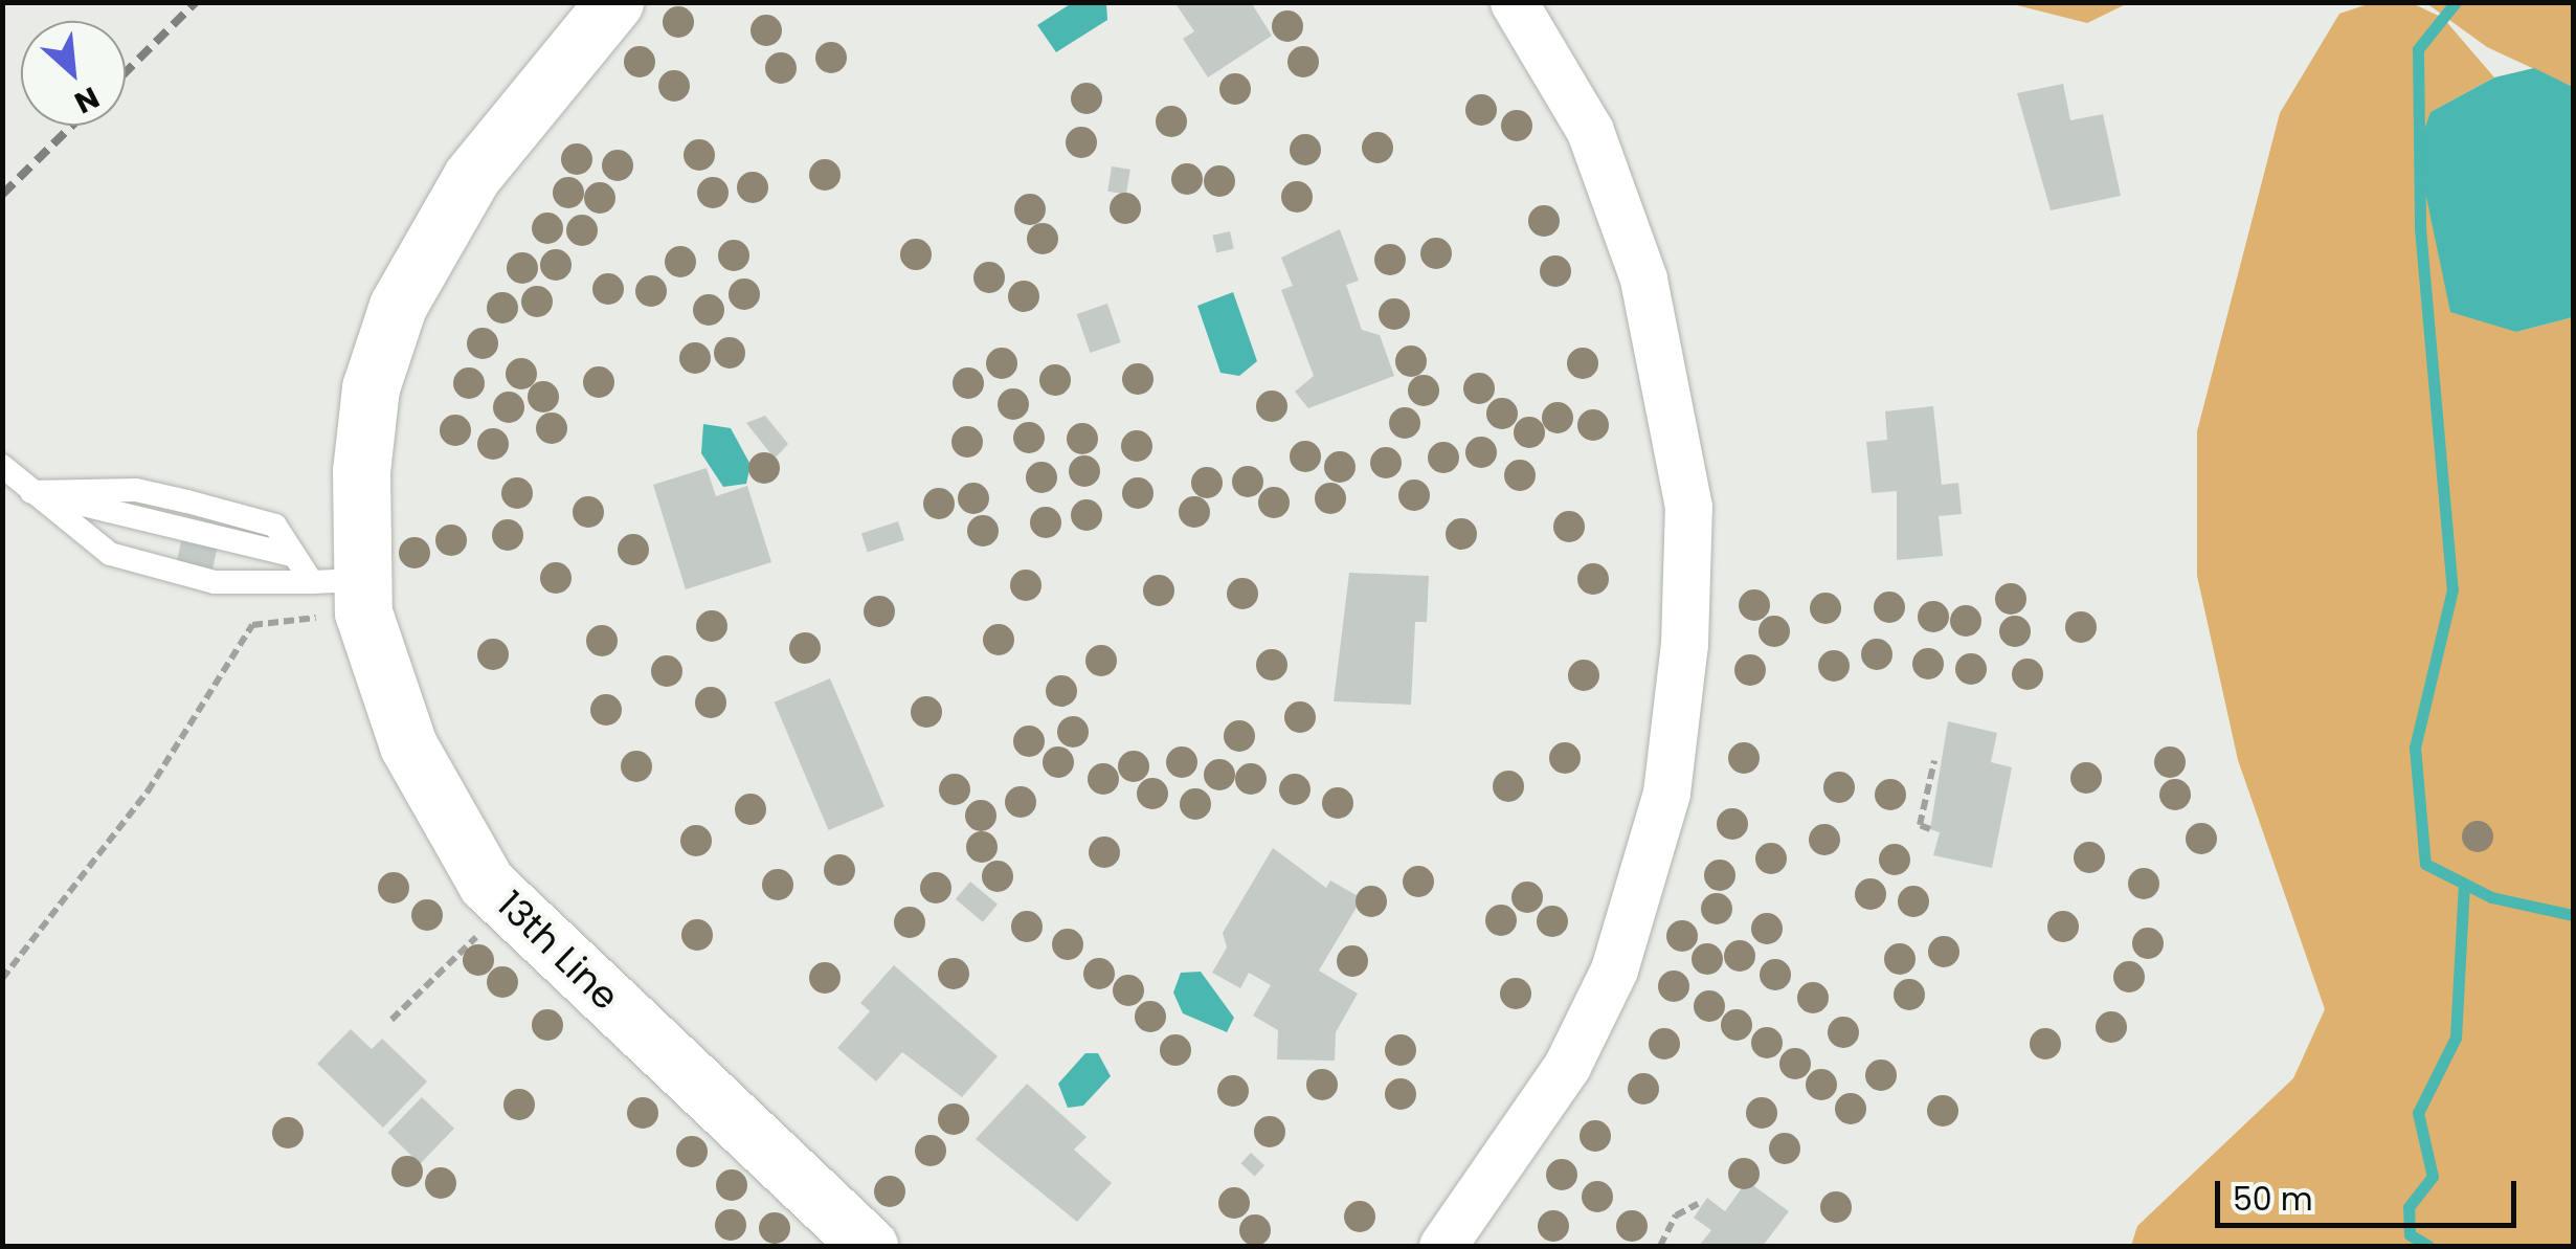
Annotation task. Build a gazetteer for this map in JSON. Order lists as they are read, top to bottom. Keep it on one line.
{"streets":{"main road":["13th Line"]},"scale_bar":"50 m","north":"bottom right"}
